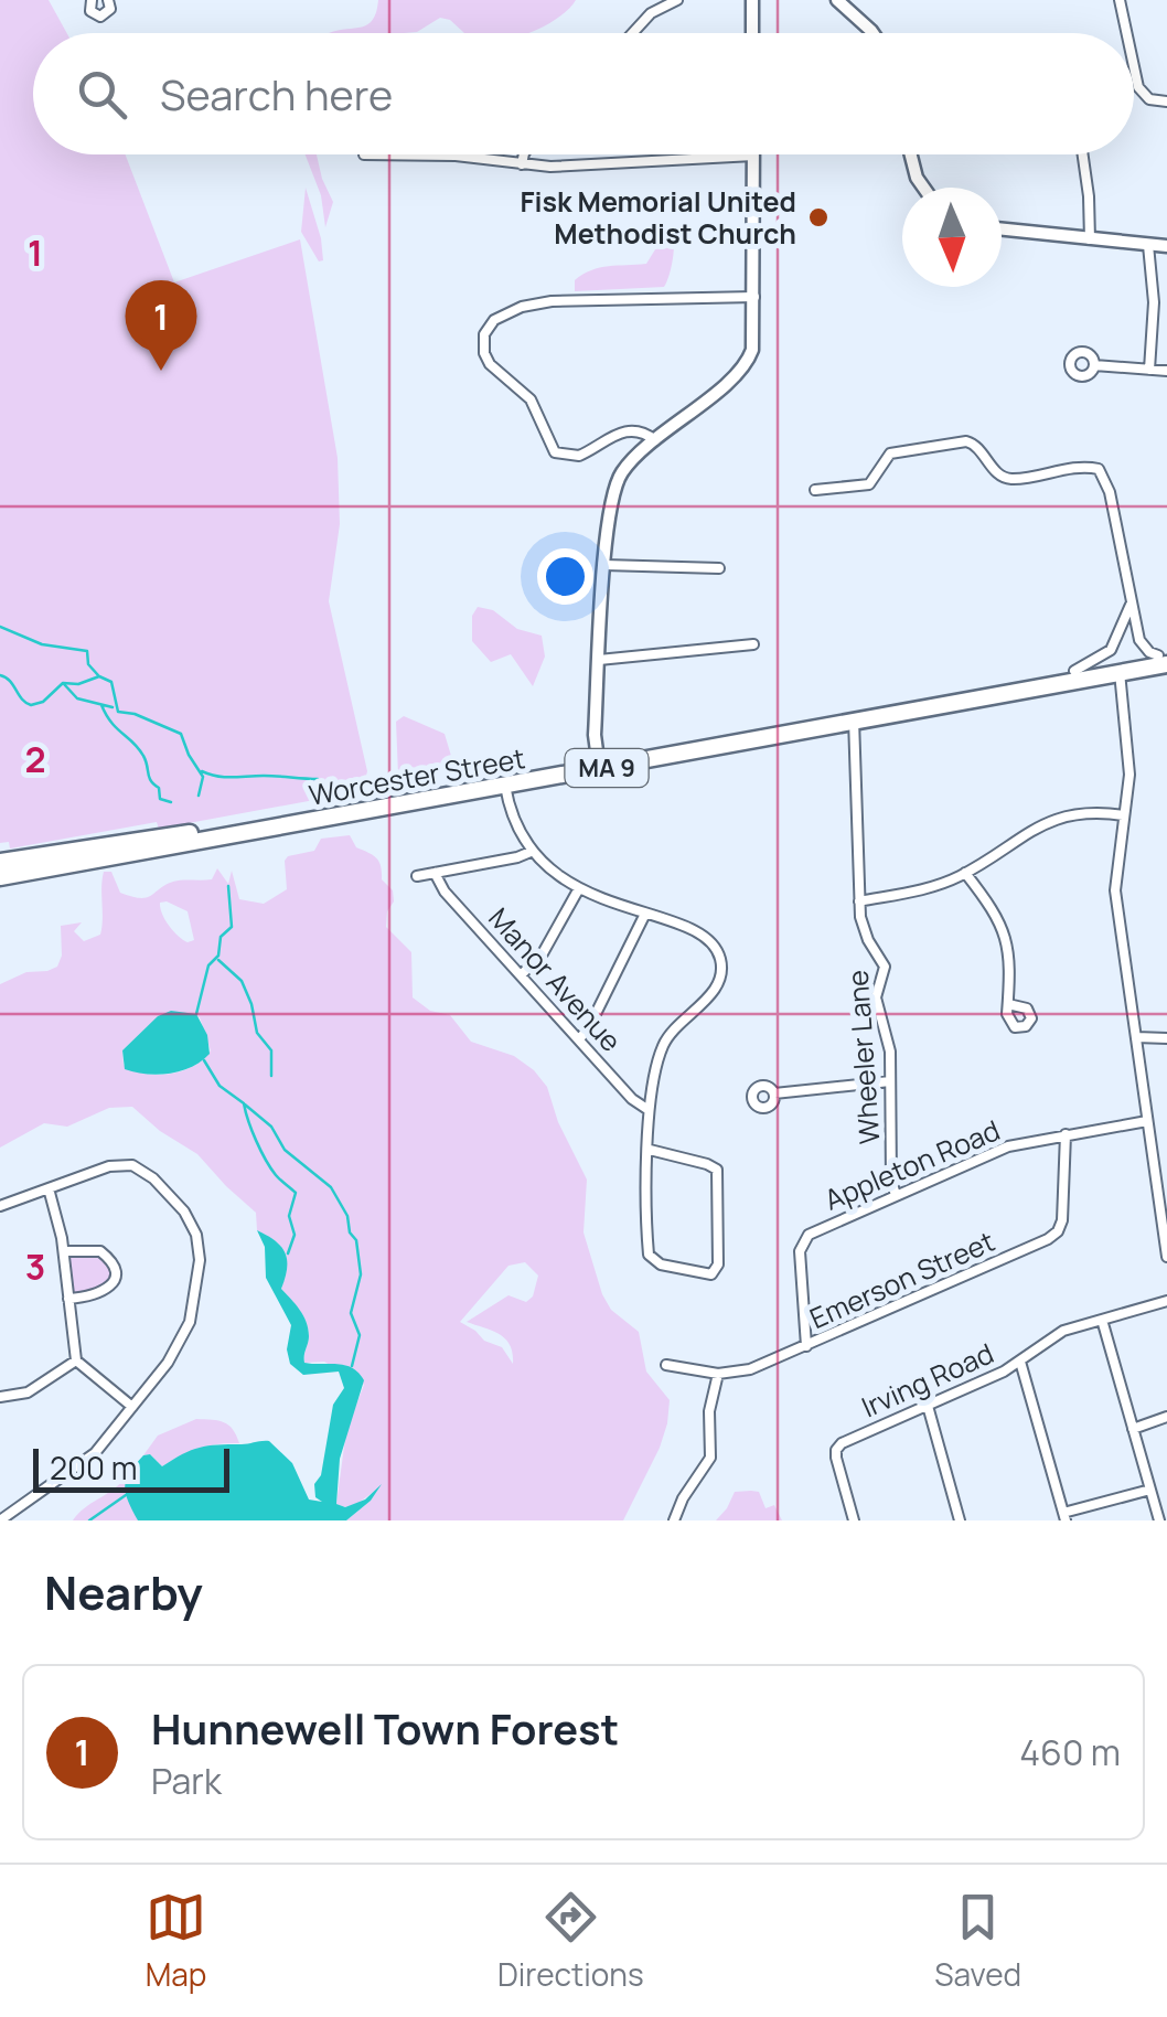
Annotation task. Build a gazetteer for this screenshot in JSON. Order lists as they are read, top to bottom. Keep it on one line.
{"streets":{"highway":["MA 9","Worcester Street"],"street":["Manor Avenue","Wheeler Lane","Appleton Road","Emerson Street","Irving Road"]},"crossings":[["Worcester Street","Wheeler Lane"],["Wheeler Lane","Appleton Road"],["Appleton Road","Emerson Street"]],"places":["Fisk Memorial United Methodist Church"],"scale_bar":"200 m","north":"bottom","page":{"search":"Search here","pins":"1","scale":"200 m","heading":"Nearby","list":[{"mark":"1","name":"Hunnewell Town Forest","note":"Park","value":"460 m"}],"nav":["Map","Directions","Saved"]},"grid":{"rows":["1","2","3"]}}
